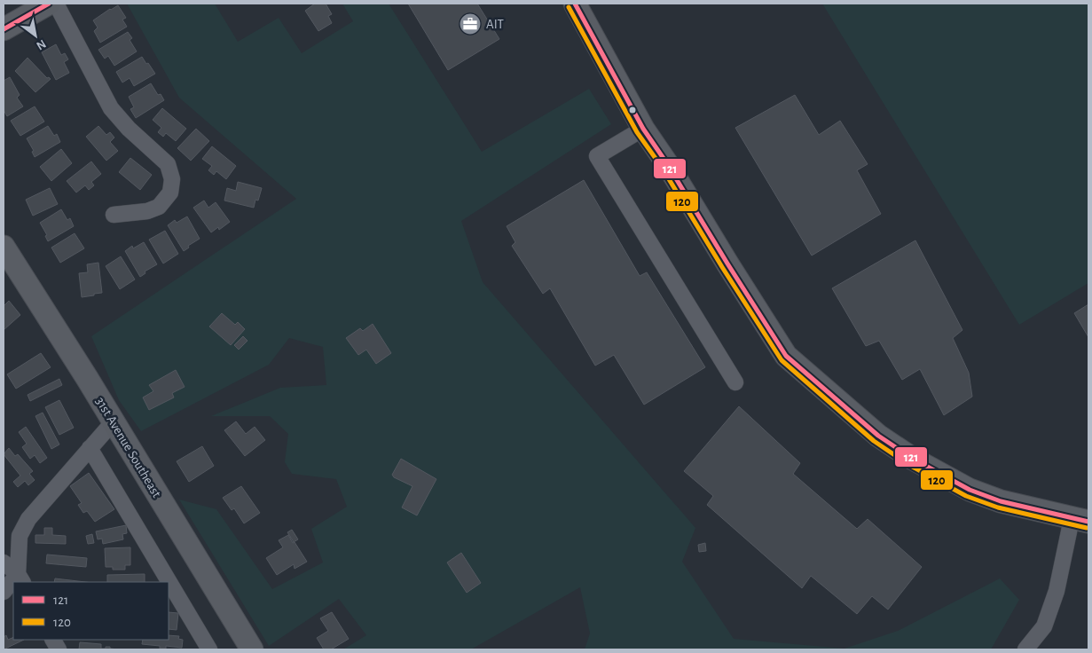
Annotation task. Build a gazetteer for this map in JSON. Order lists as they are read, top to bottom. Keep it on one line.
{"streets":{"street":["31st Avenue Southeast"]},"places":{"office":["AIT"]},"lines":["transit line 121","transit line 120"],"legend":["121","120"],"north":"bottom right"}
